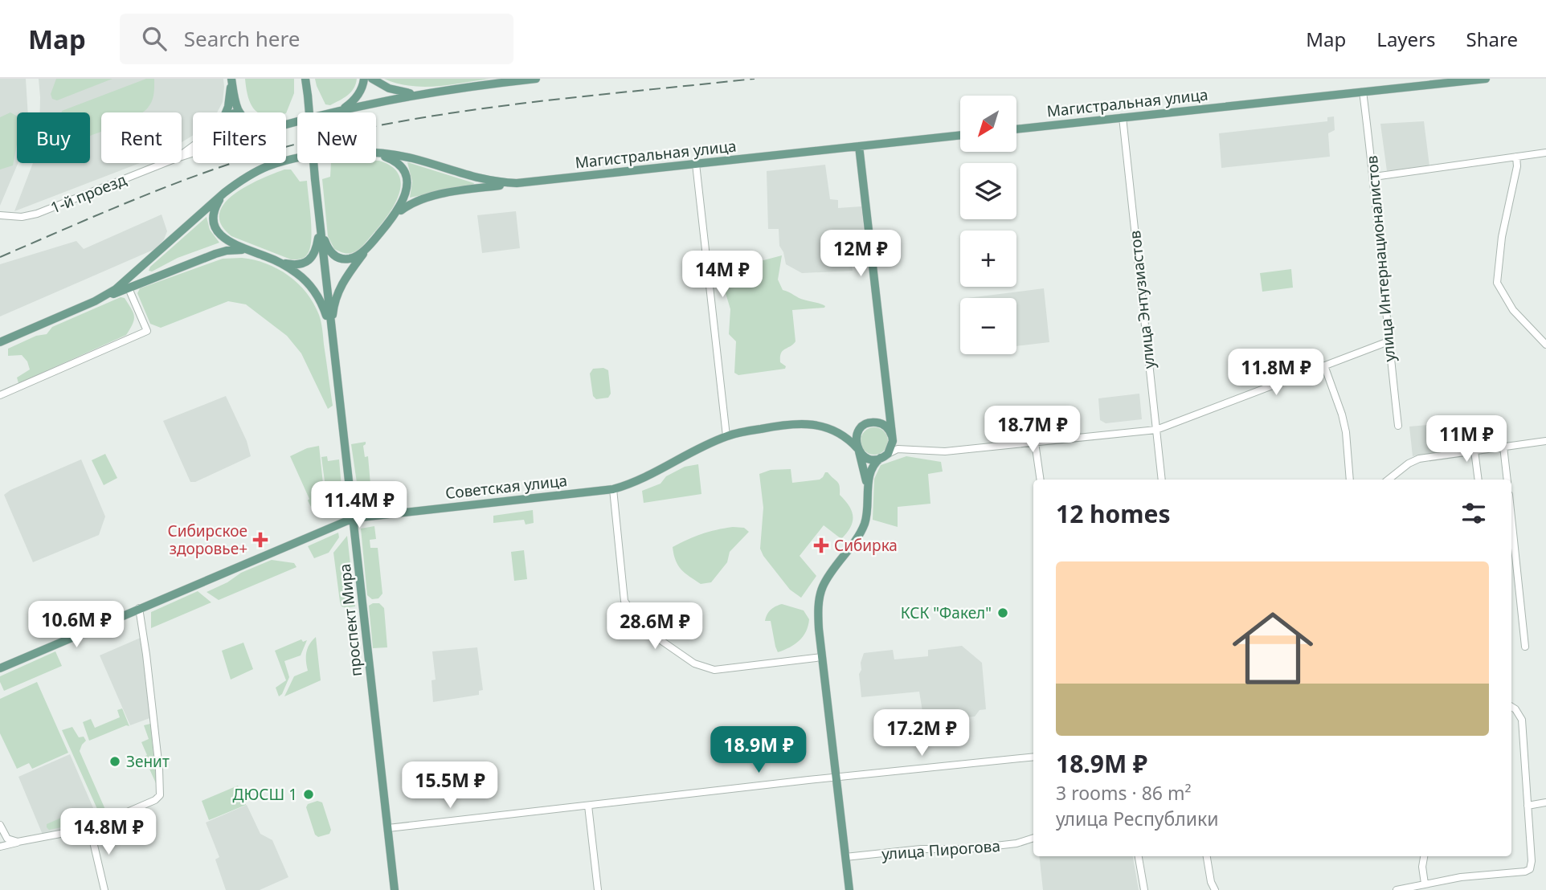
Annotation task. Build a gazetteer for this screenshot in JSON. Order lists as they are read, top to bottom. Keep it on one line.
{"streets":{"main road":["Магистральная улица","Советская улица","проспект Мира"],"street":["1-й проезд","улица Интернационалистов","улица Энтузиастов","улица Пирогова"]},"crossings":[["Магистральная улица","улица Интернационалистов"],["Магистральная улица","улица Энтузиастов"],["Советская улица","проспект Мира"]],"places":{"health":["Сибирское здоровье+","Сибирка"],"other":["КСК \"Факел\"","Зенит","ДЮСШ 1"]},"north":"bottom left","page":{"header":"Map","search":"Search here","nav":["Map","Layers","Share"],"map_buttons":["+","−"],"chip":["Buy","Rent","Filters","New"],"price":["12M ₽","14M ₽","11.8M ₽","18.7M ₽","11M ₽","11.4M ₽","10.6M ₽","28.6M ₽","17.2M ₽","18.9M ₽","15.5M ₽","14.8M ₽"],"heading":"12 homes","list":[{"name":"18.9M ₽","note":"3 rooms · 86 m² · улица Республики"}]}}
